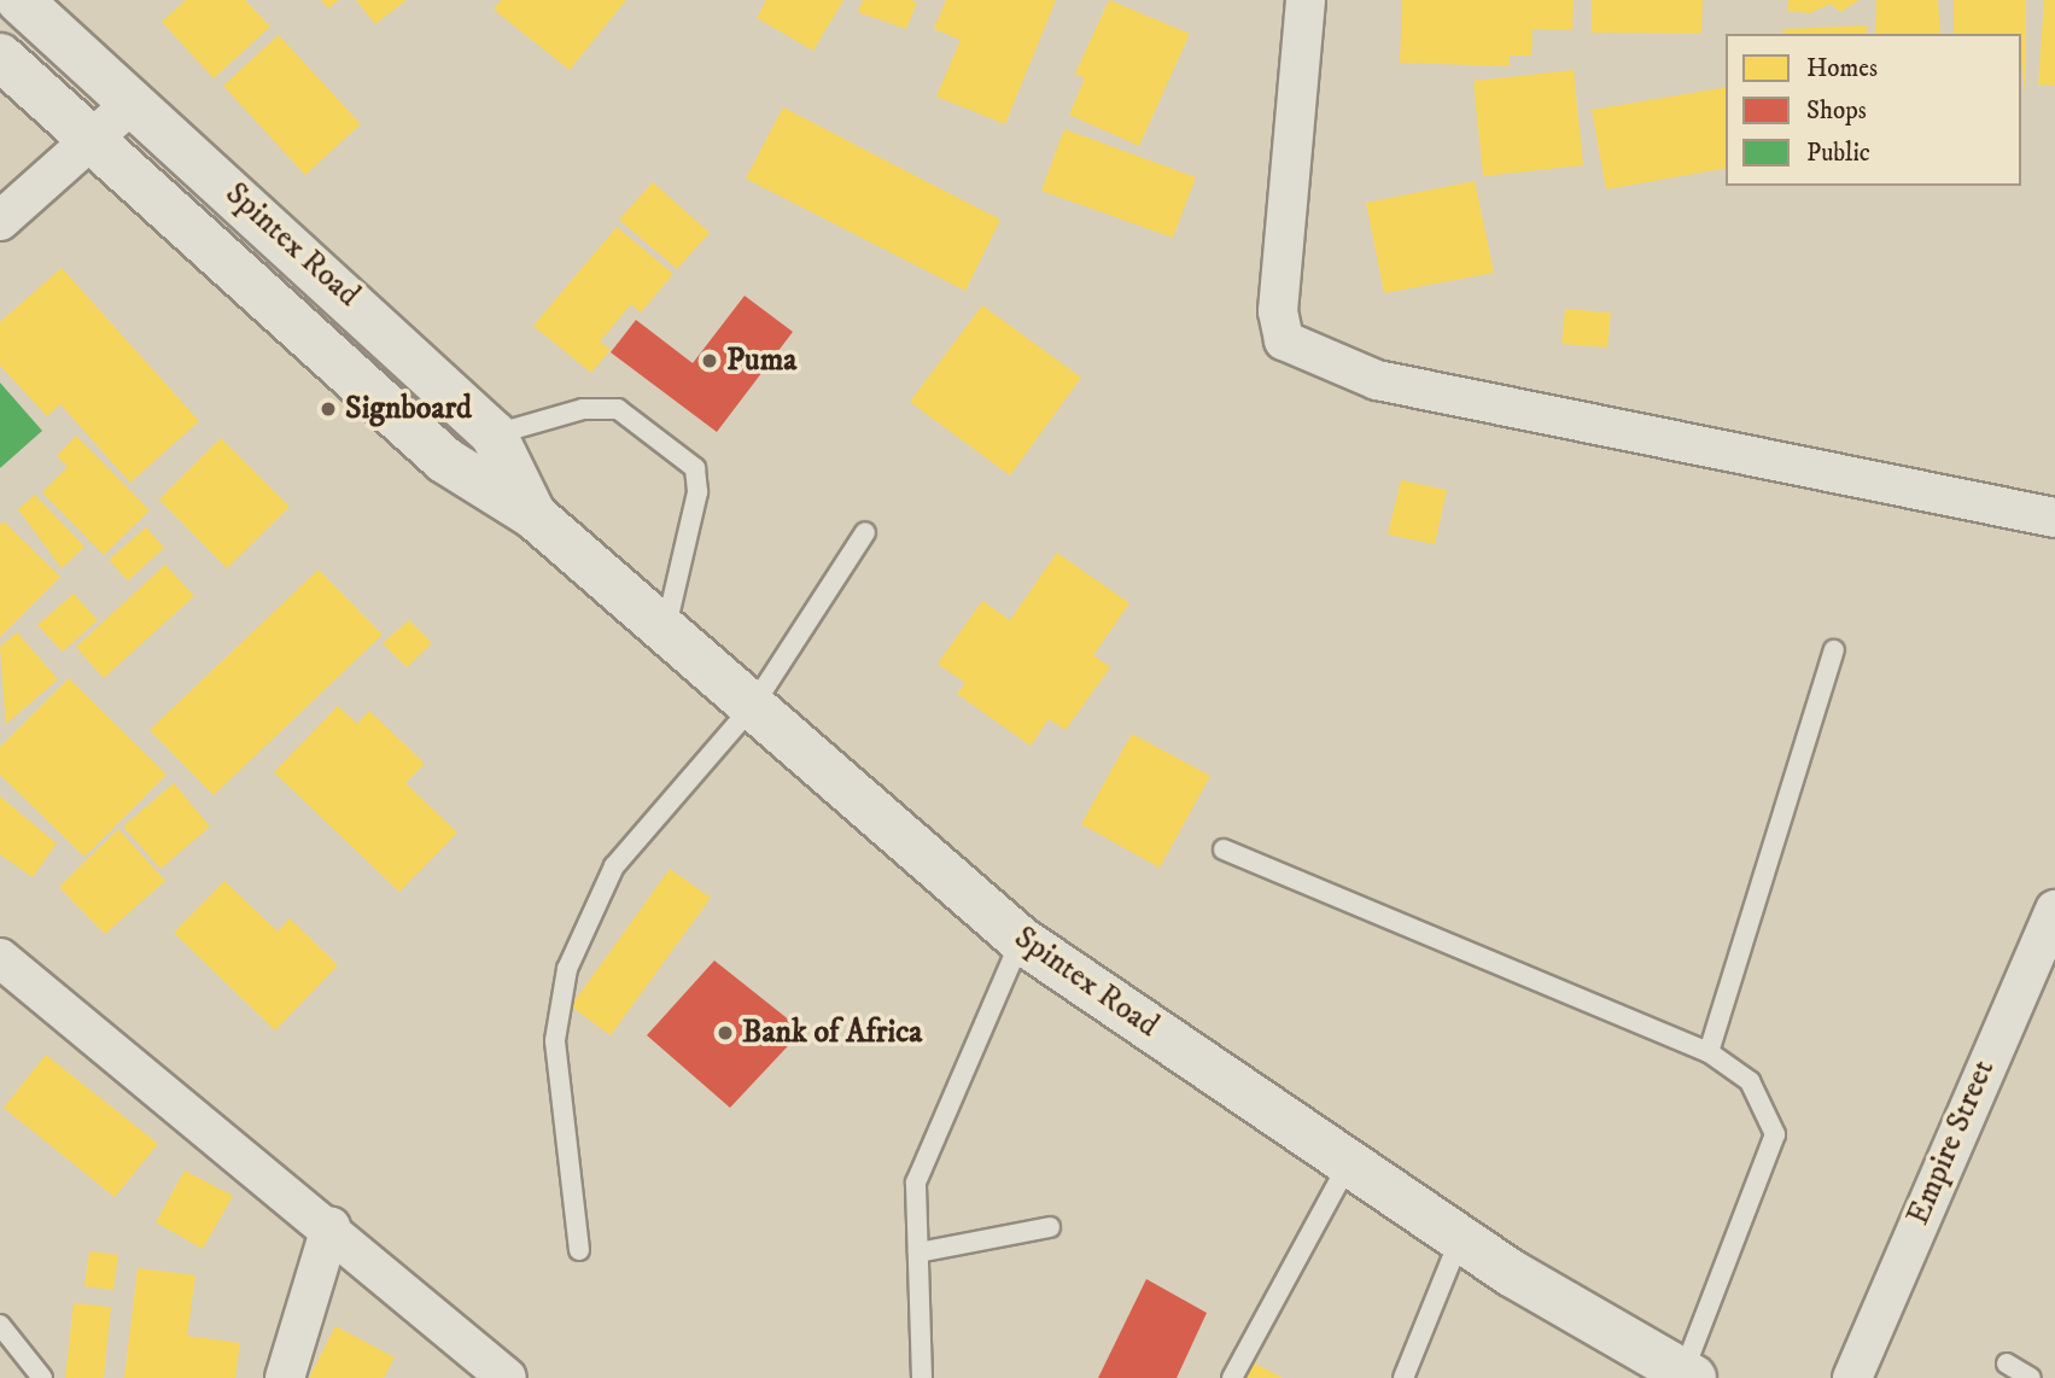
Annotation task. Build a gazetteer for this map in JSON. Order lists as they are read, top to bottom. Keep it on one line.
{"streets":{"main road":["Spintex Road"],"street":["Empire Street"]},"places":["Puma","Signboard","Bank of Africa"],"legend":["Homes","Shops","Public"]}
